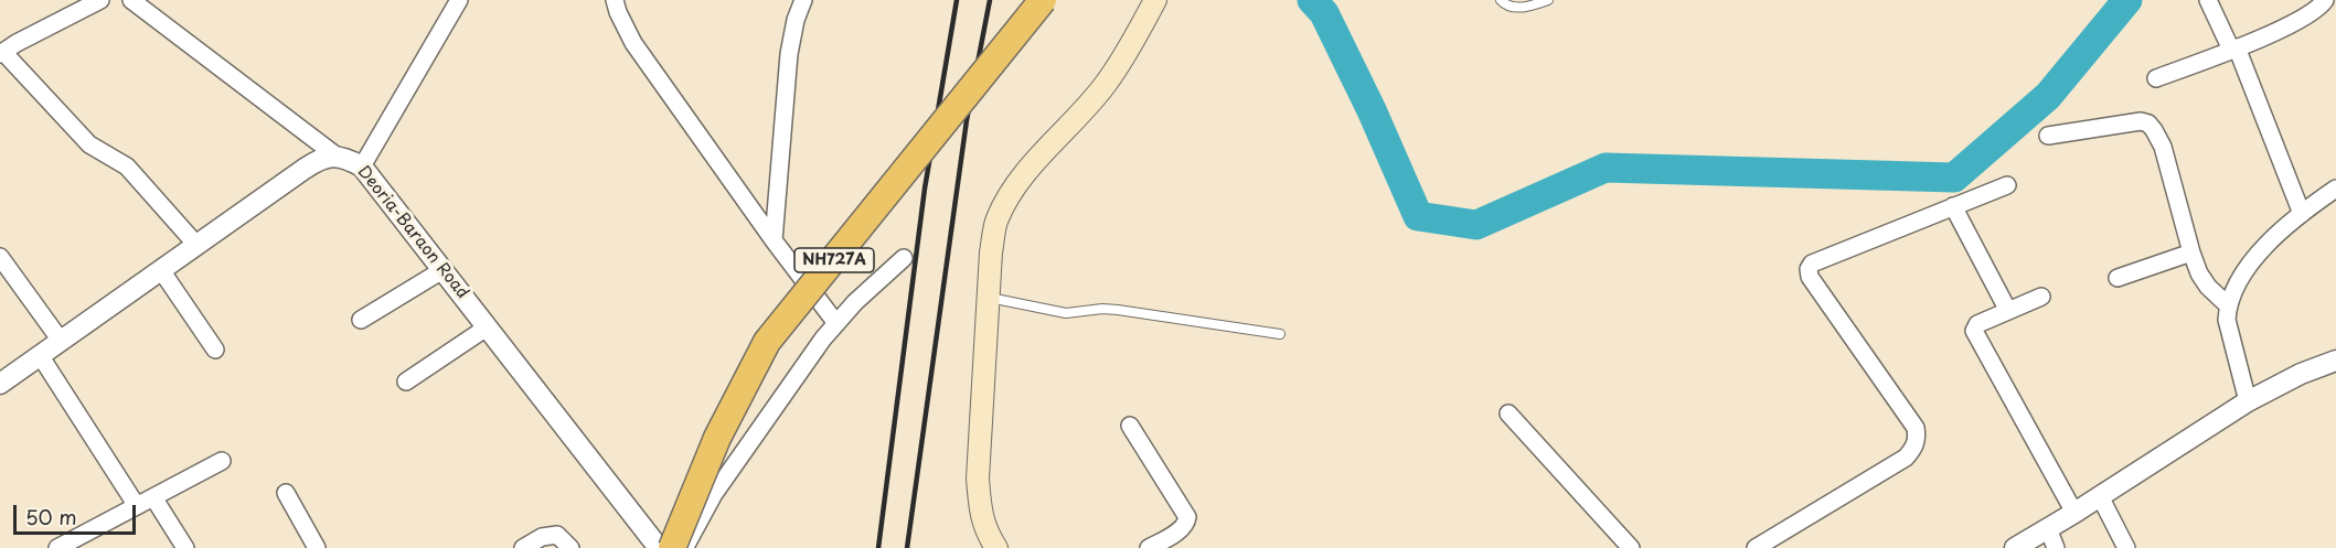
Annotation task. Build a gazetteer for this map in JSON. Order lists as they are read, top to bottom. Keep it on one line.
{"streets":{"highway":["NH727A"],"street":["Deoria-Baraon Road"]},"crossings":[["Deoria-Baraon Road","NH727A"]],"scale_bar":"50 m"}
